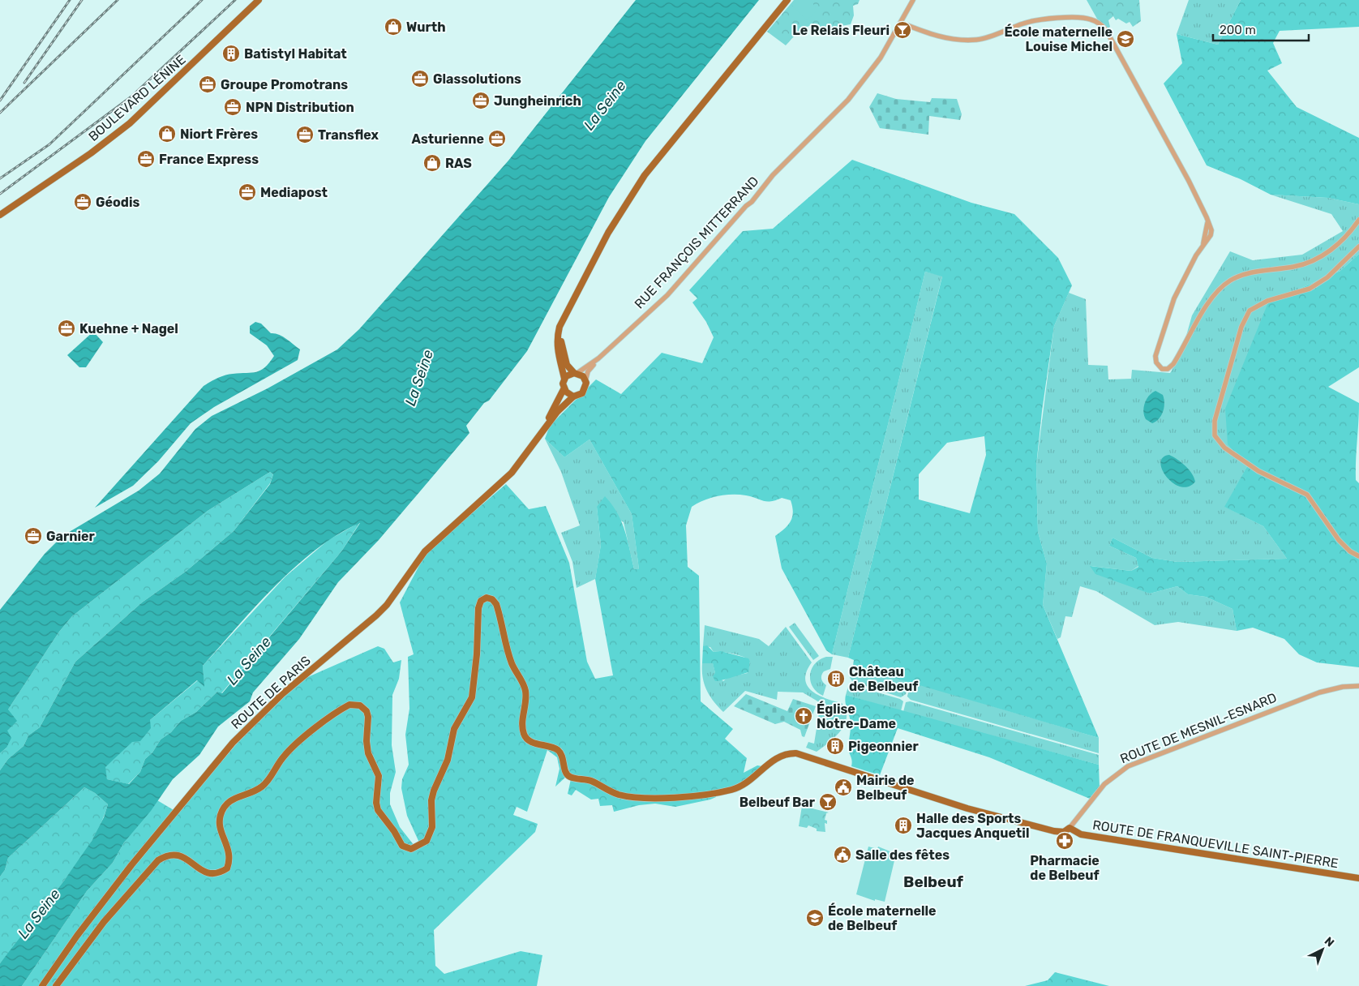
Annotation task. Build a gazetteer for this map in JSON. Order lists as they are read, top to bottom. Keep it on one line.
{"streets":{"main road":["BOULEVARD LÉNINE","ROUTE DE PARIS","ROUTE DE FRANQUEVILLE SAINT-PIERRE"],"street":["RUE FRANÇOIS MITTERRAND","ROUTE DE MESNIL-ESNARD"]},"crossings":[["ROUTE DE MESNIL-ESNARD","ROUTE DE FRANQUEVILLE SAINT-PIERRE"]],"districts":["Belbeuf"],"water":["La Seine"],"places":{"shop":["Wurth","Niort Frères","RAS"],"bar":["Le Relais Fleuri","Belbeuf Bar"],"school or university":["École maternelle Louise Michel","École maternelle de Belbeuf"],"building":["Batistyl Habitat","Château de Belbeuf","Pigeonnier","Halle des Sports Jacques Anquetil"],"office":["Glassolutions","Groupe Promotrans","Jungheinrich","NPN Distribution","Transflex","Asturienne","France Express","Mediapost","Géodis","Kuehne + Nagel","Garnier"],"church":["Église Notre-Dame"],"public building":["Mairie de Belbeuf","Salle des fêtes"],"pharmacy":["Pharmacie de Belbeuf"]},"scale_bar":"200 m","north":"top right"}
